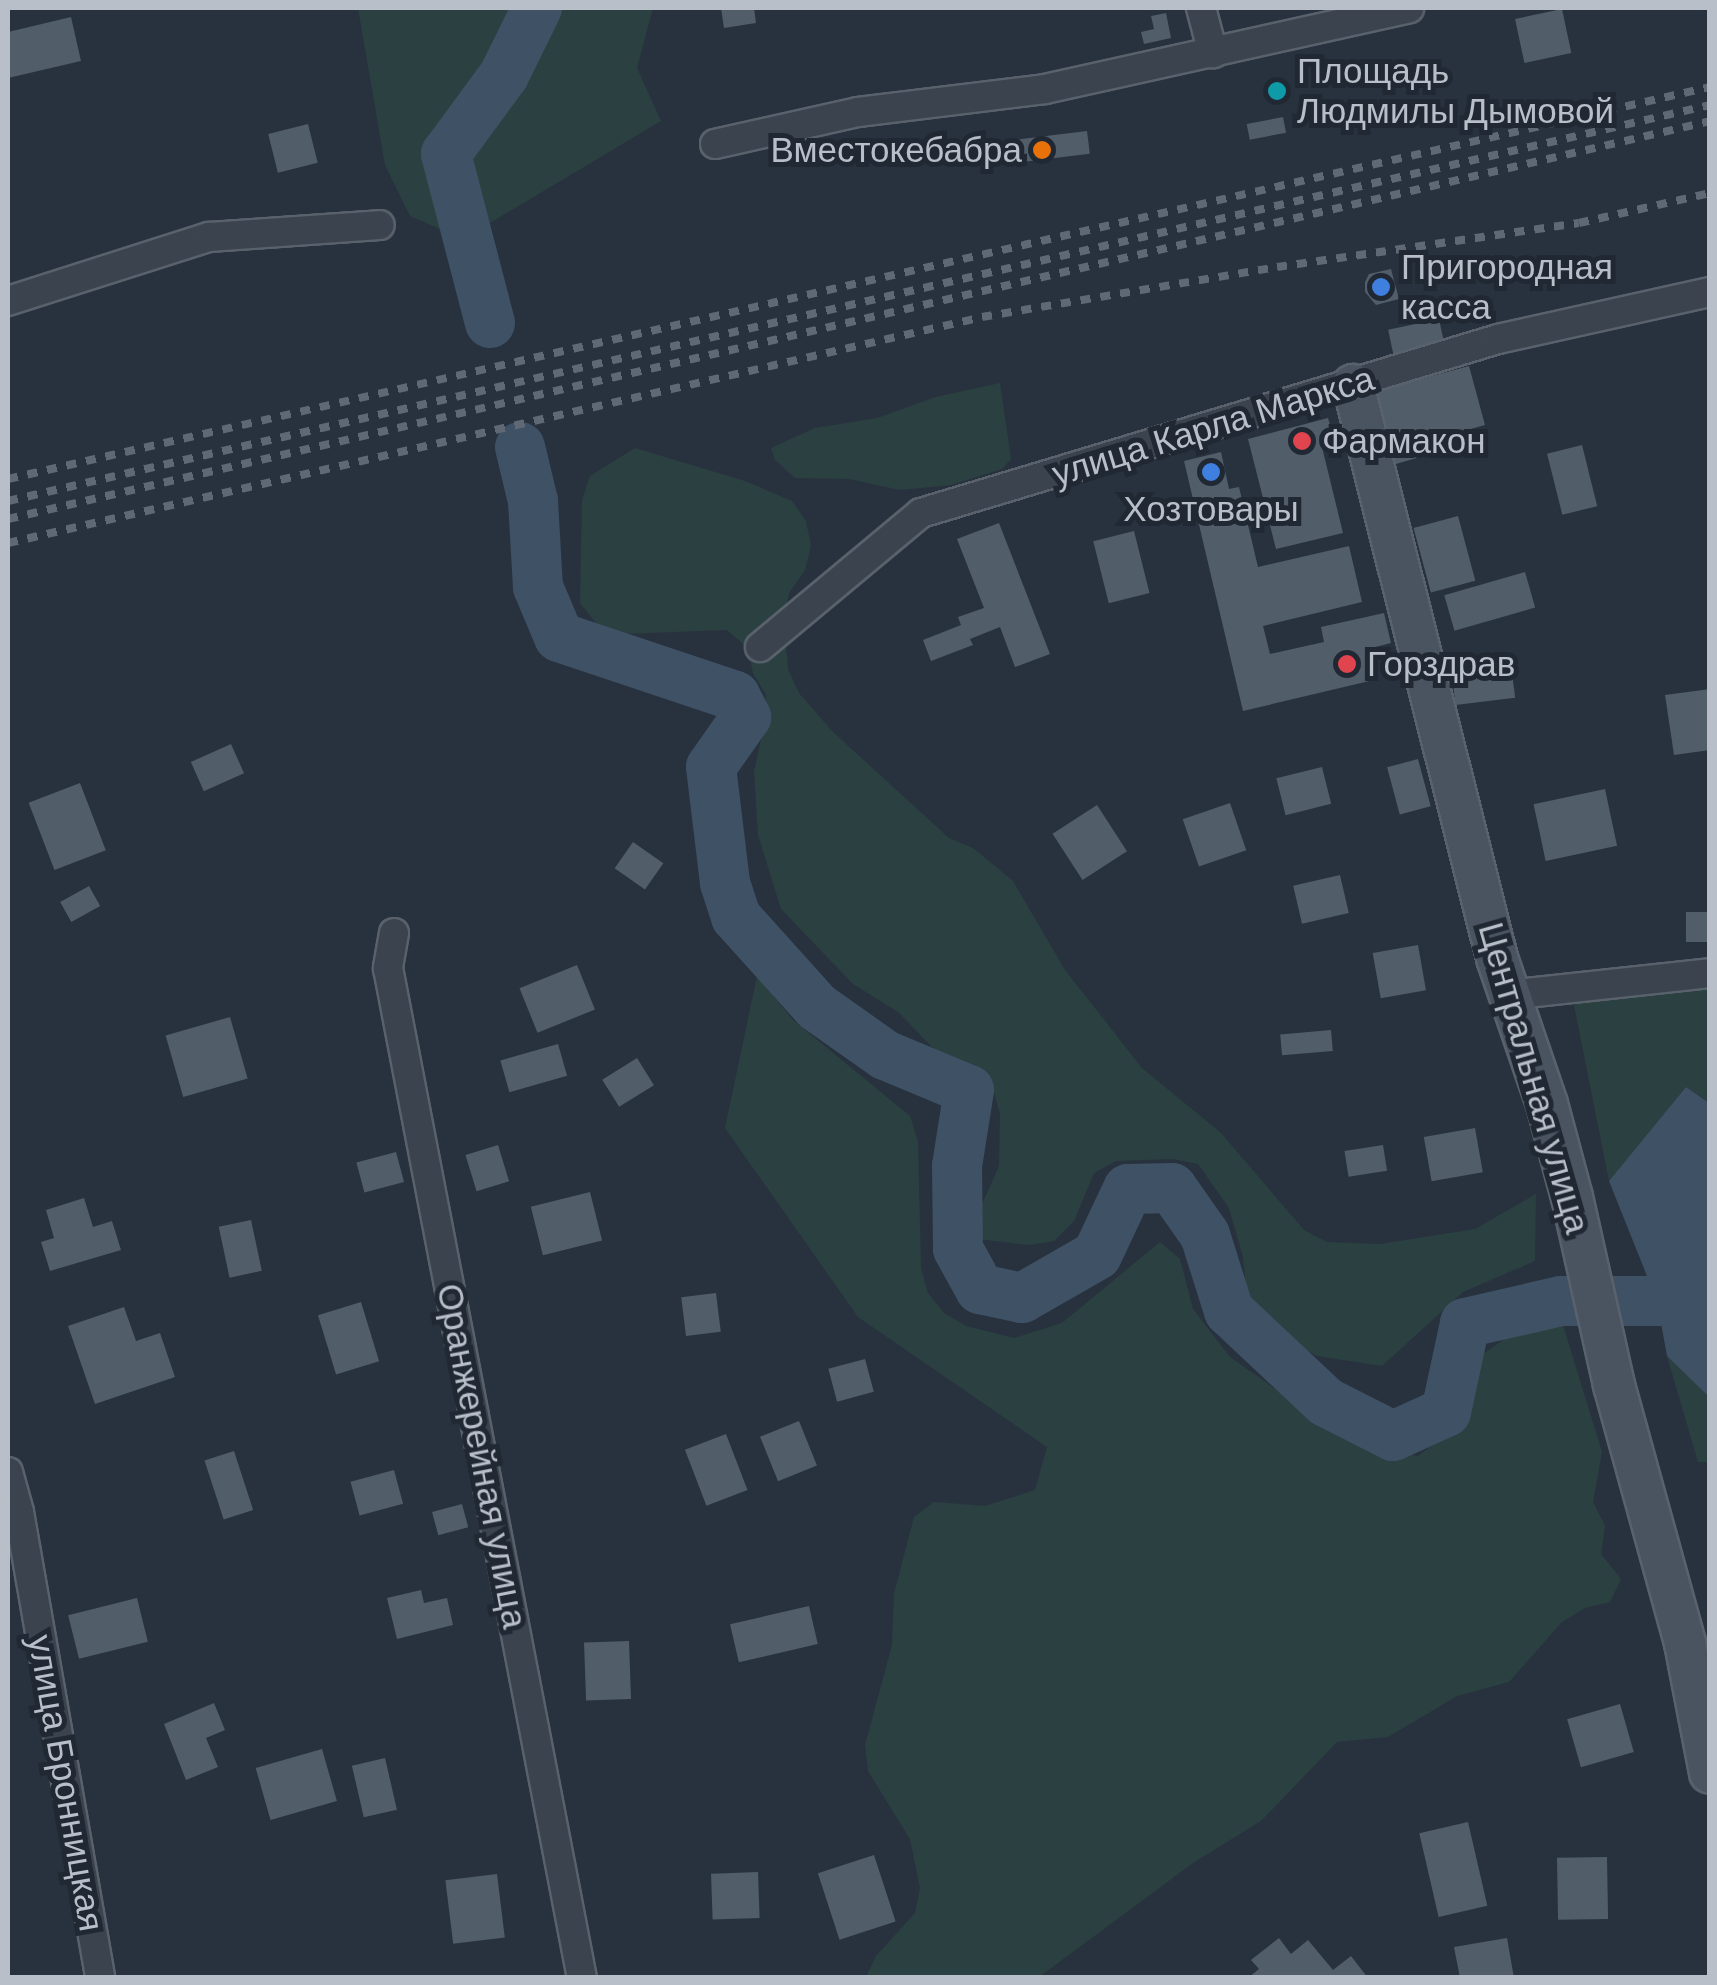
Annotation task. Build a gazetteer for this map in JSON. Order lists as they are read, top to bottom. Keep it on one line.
{"streets":{"street":["улица Карла Маркса","Центральная улица","Оранжерейная улица","улица Бронницкая"]},"crossings":[["улица Карла Маркса","Центральная улица"]],"places":["Площадь Людмилы Дымовой","Вместокебабра","Пригородная касса","Фармакон","Хозтовары","Горздрав"]}
